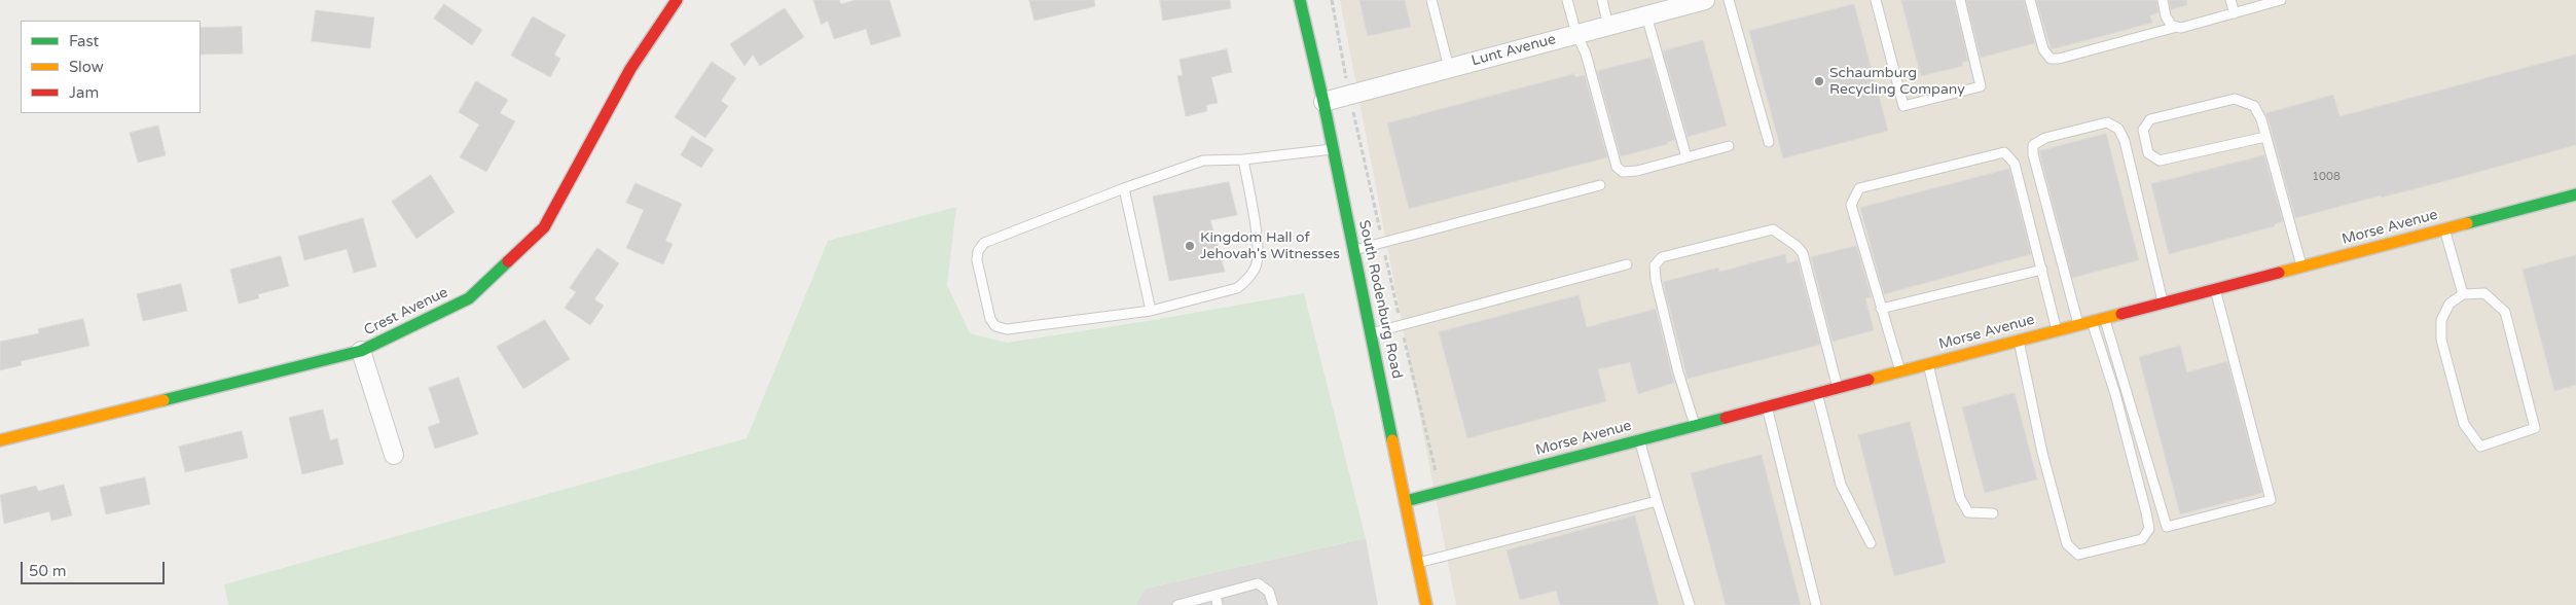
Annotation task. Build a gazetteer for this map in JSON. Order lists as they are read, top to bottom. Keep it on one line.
{"streets":{"street":["Lunt Avenue","Morse Avenue","South Rodenburg Road","Crest Avenue"]},"crossings":[["Lunt Avenue","South Rodenburg Road"],["Morse Avenue","South Rodenburg Road"]],"places":["Schaumburg Recycling Company","Kingdom Hall of Jehovah's Witnesses"],"house_numbers":["1008"],"legend":["Fast","Slow","Jam"],"scale_bar":"50 m"}
